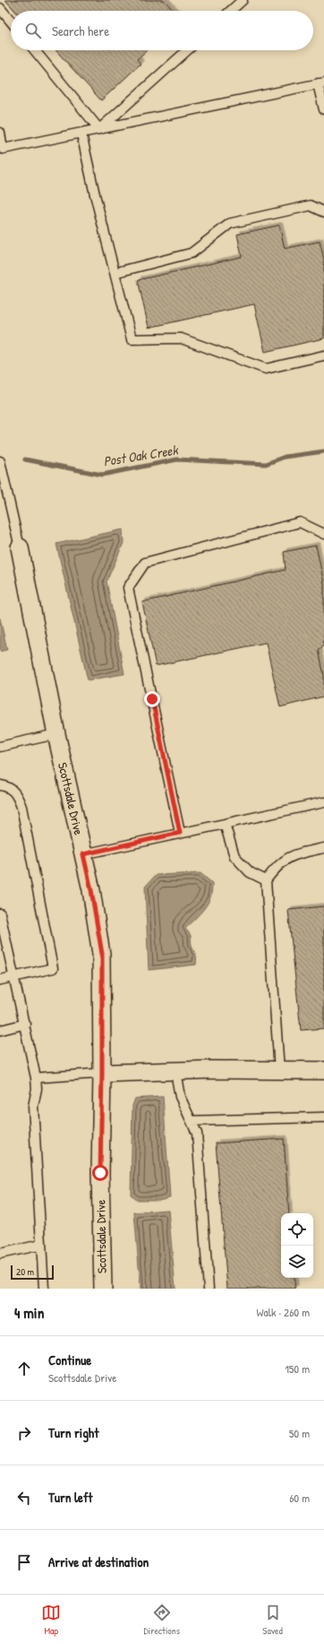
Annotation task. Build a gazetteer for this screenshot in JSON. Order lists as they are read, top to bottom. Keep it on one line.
{"streets":{"street":["Scottsdale Drive"]},"water":["Post Oak Creek"],"scale_bar":"20 m","page":{"search":"Search here","scale":"20 m","heading":["4 min","Walk · 260 m"],"list":[["Continue","Scottsdale Drive","150 m"],["Turn right","50 m"],["Turn left","60 m"],"Arrive at destination"],"nav":["Map","Directions","Saved"]}}
